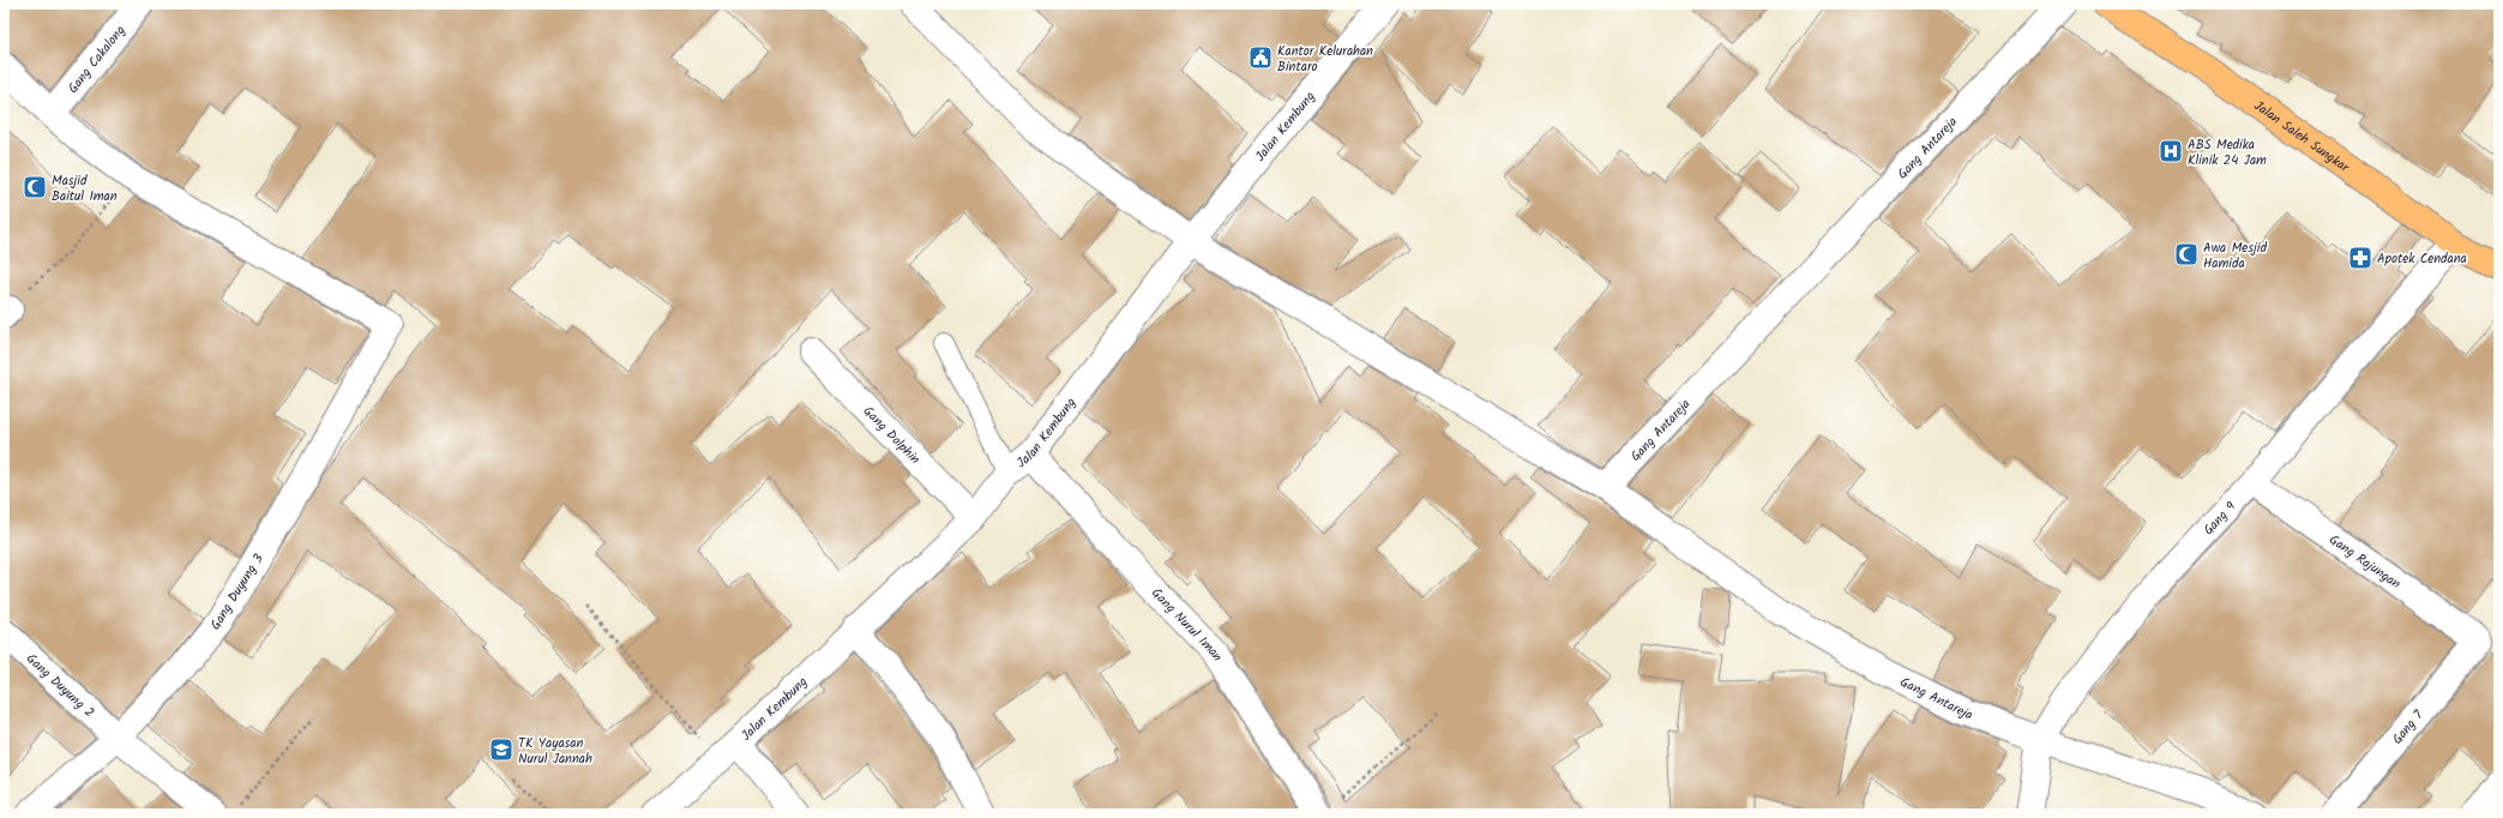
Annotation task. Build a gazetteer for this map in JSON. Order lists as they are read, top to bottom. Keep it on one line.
{"streets":{"highway":["Jalan Saleh Sungkar"],"street":["Gang Cakalong","Jalan Kembung","Gang Antareja","Gang Dolphin","Gang 9","Gang Rajungan","Gang Duyung 3","Gang Nurul Iman","Gang Duyung 2","Gang 7"]},"crossings":[["Jalan Kembung","Gang Dolphin"],["Jalan Kembung","Gang Nurul Iman"],["Jalan Saleh Sungkar","Gang 9"],["Gang Antareja","Gang 9"],["Gang 9","Gang Rajungan"],["Gang Rajungan","Gang 7"],["Gang Duyung 3","Gang Duyung 2"]],"places":{"public building":["Kantor Kelurahan Bintaro"],"hospital":["ABS Medika Klinik 24 Jam"],"mosque":["Masjid Baitul Iman","Awa Mesjid Hamida"],"pharmacy":["Apotek Cendana"],"school or university":["TK Yayasan Nurul Jannah"]}}
